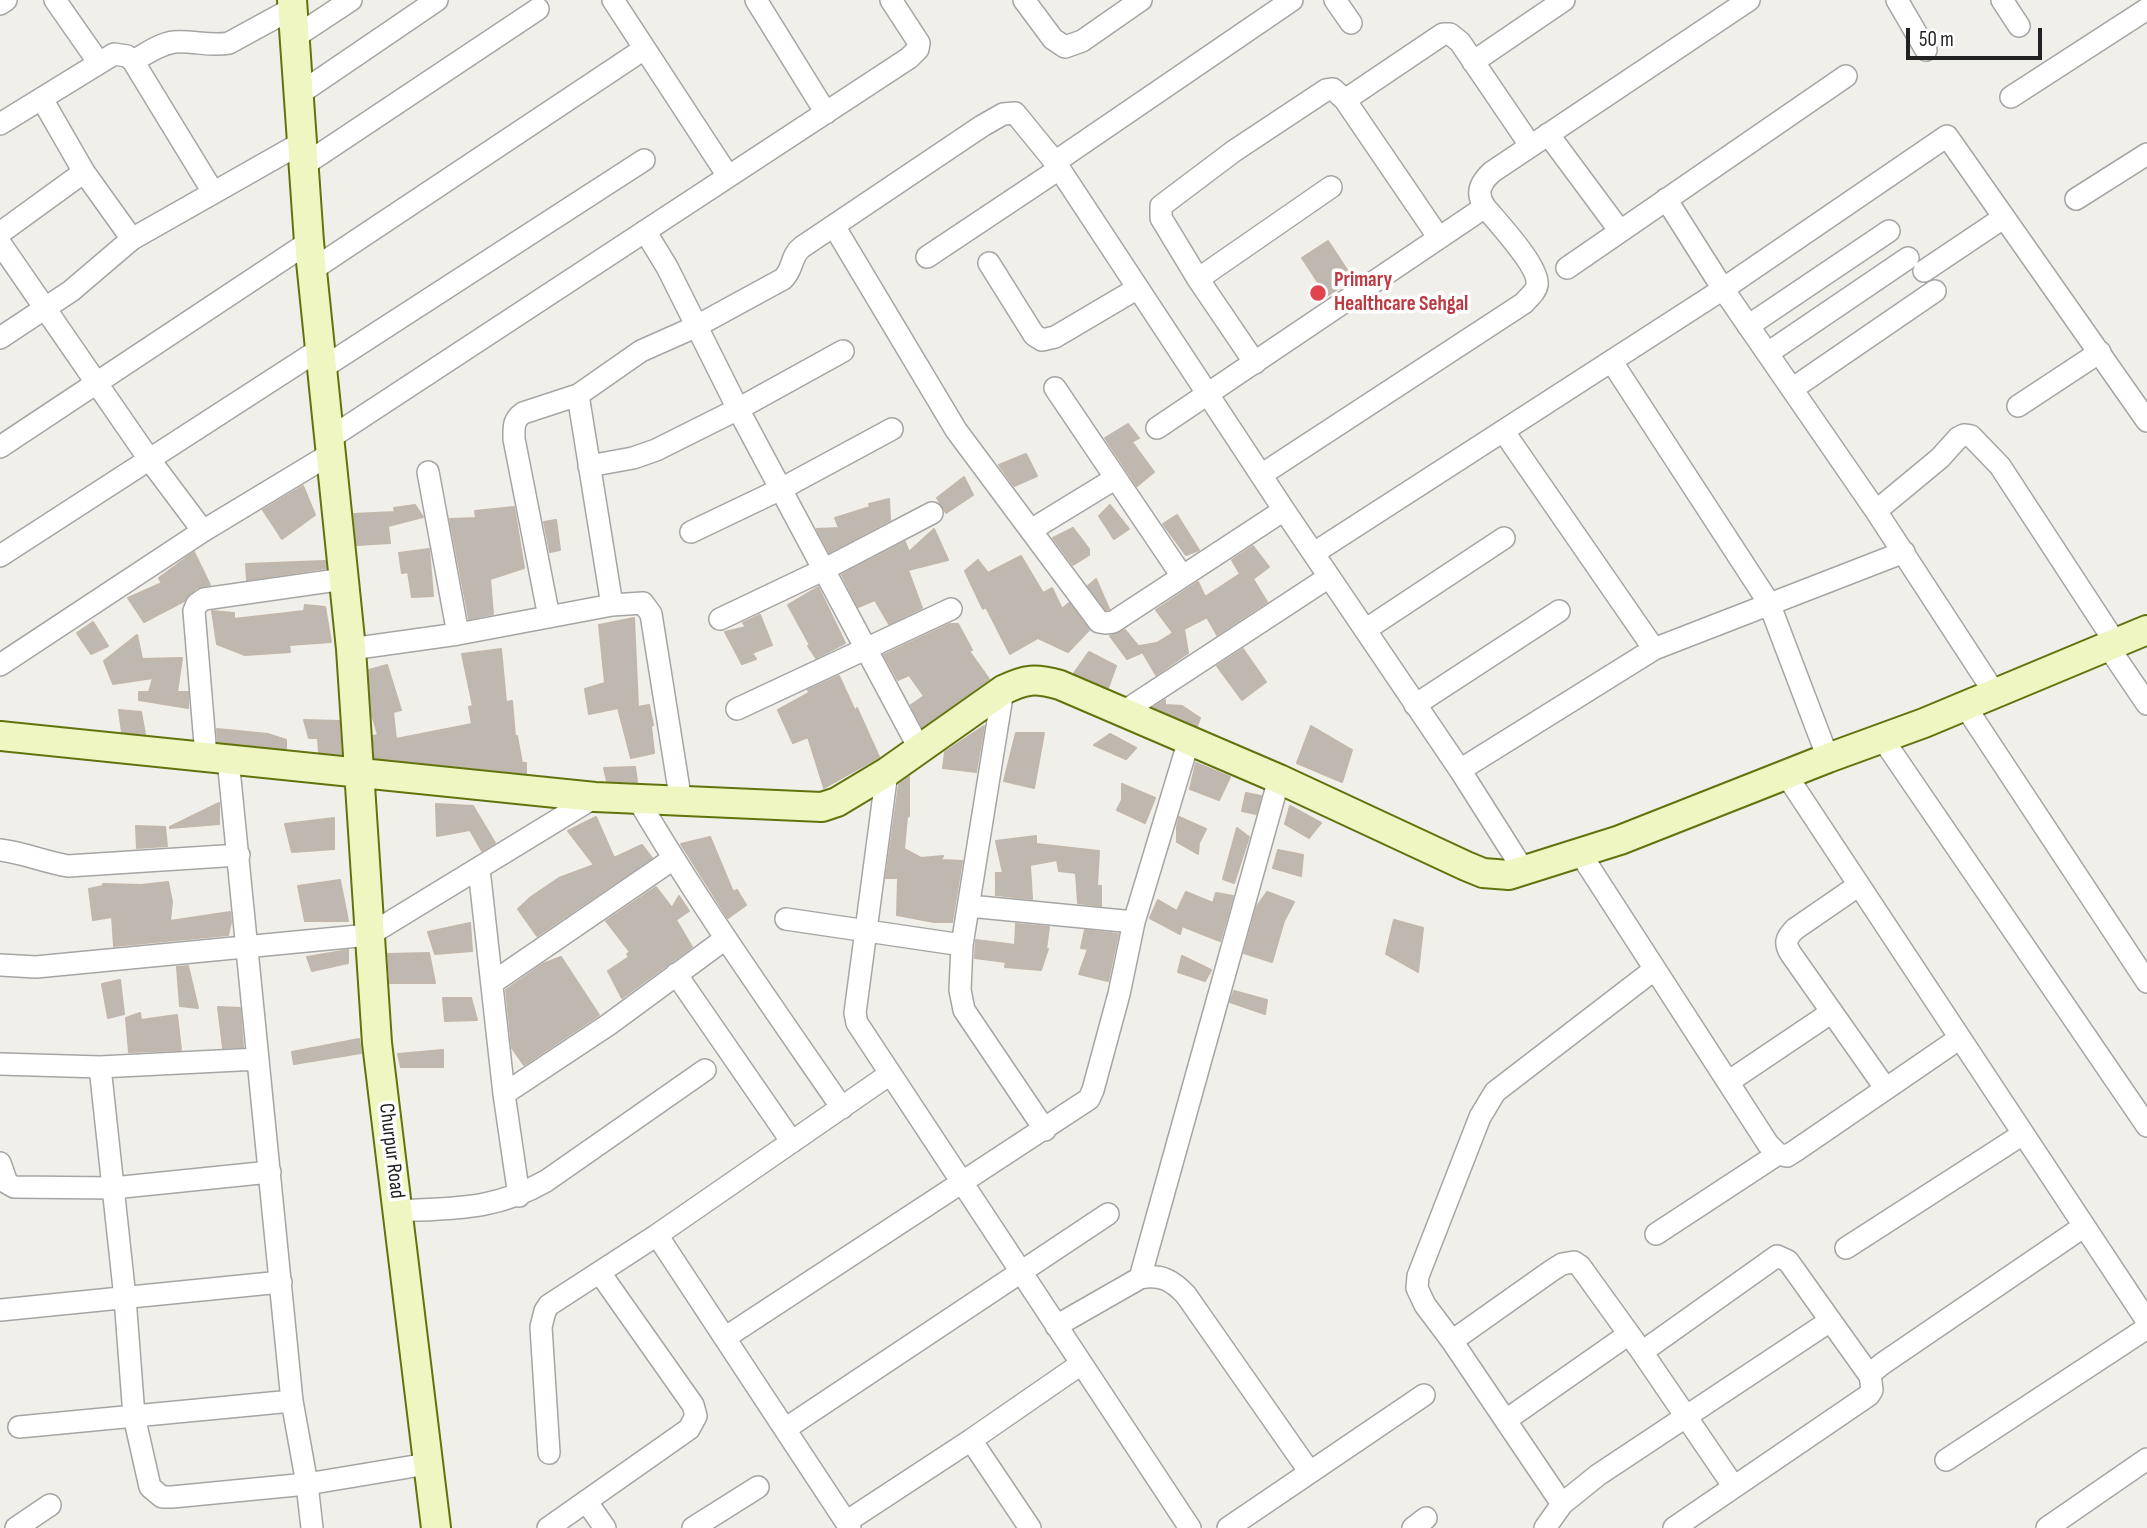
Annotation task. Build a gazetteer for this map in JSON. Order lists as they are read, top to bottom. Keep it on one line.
{"streets":{"street":["Churpur Road"]},"places":["Primary Healthcare Sehgal"],"scale_bar":"50 m"}
